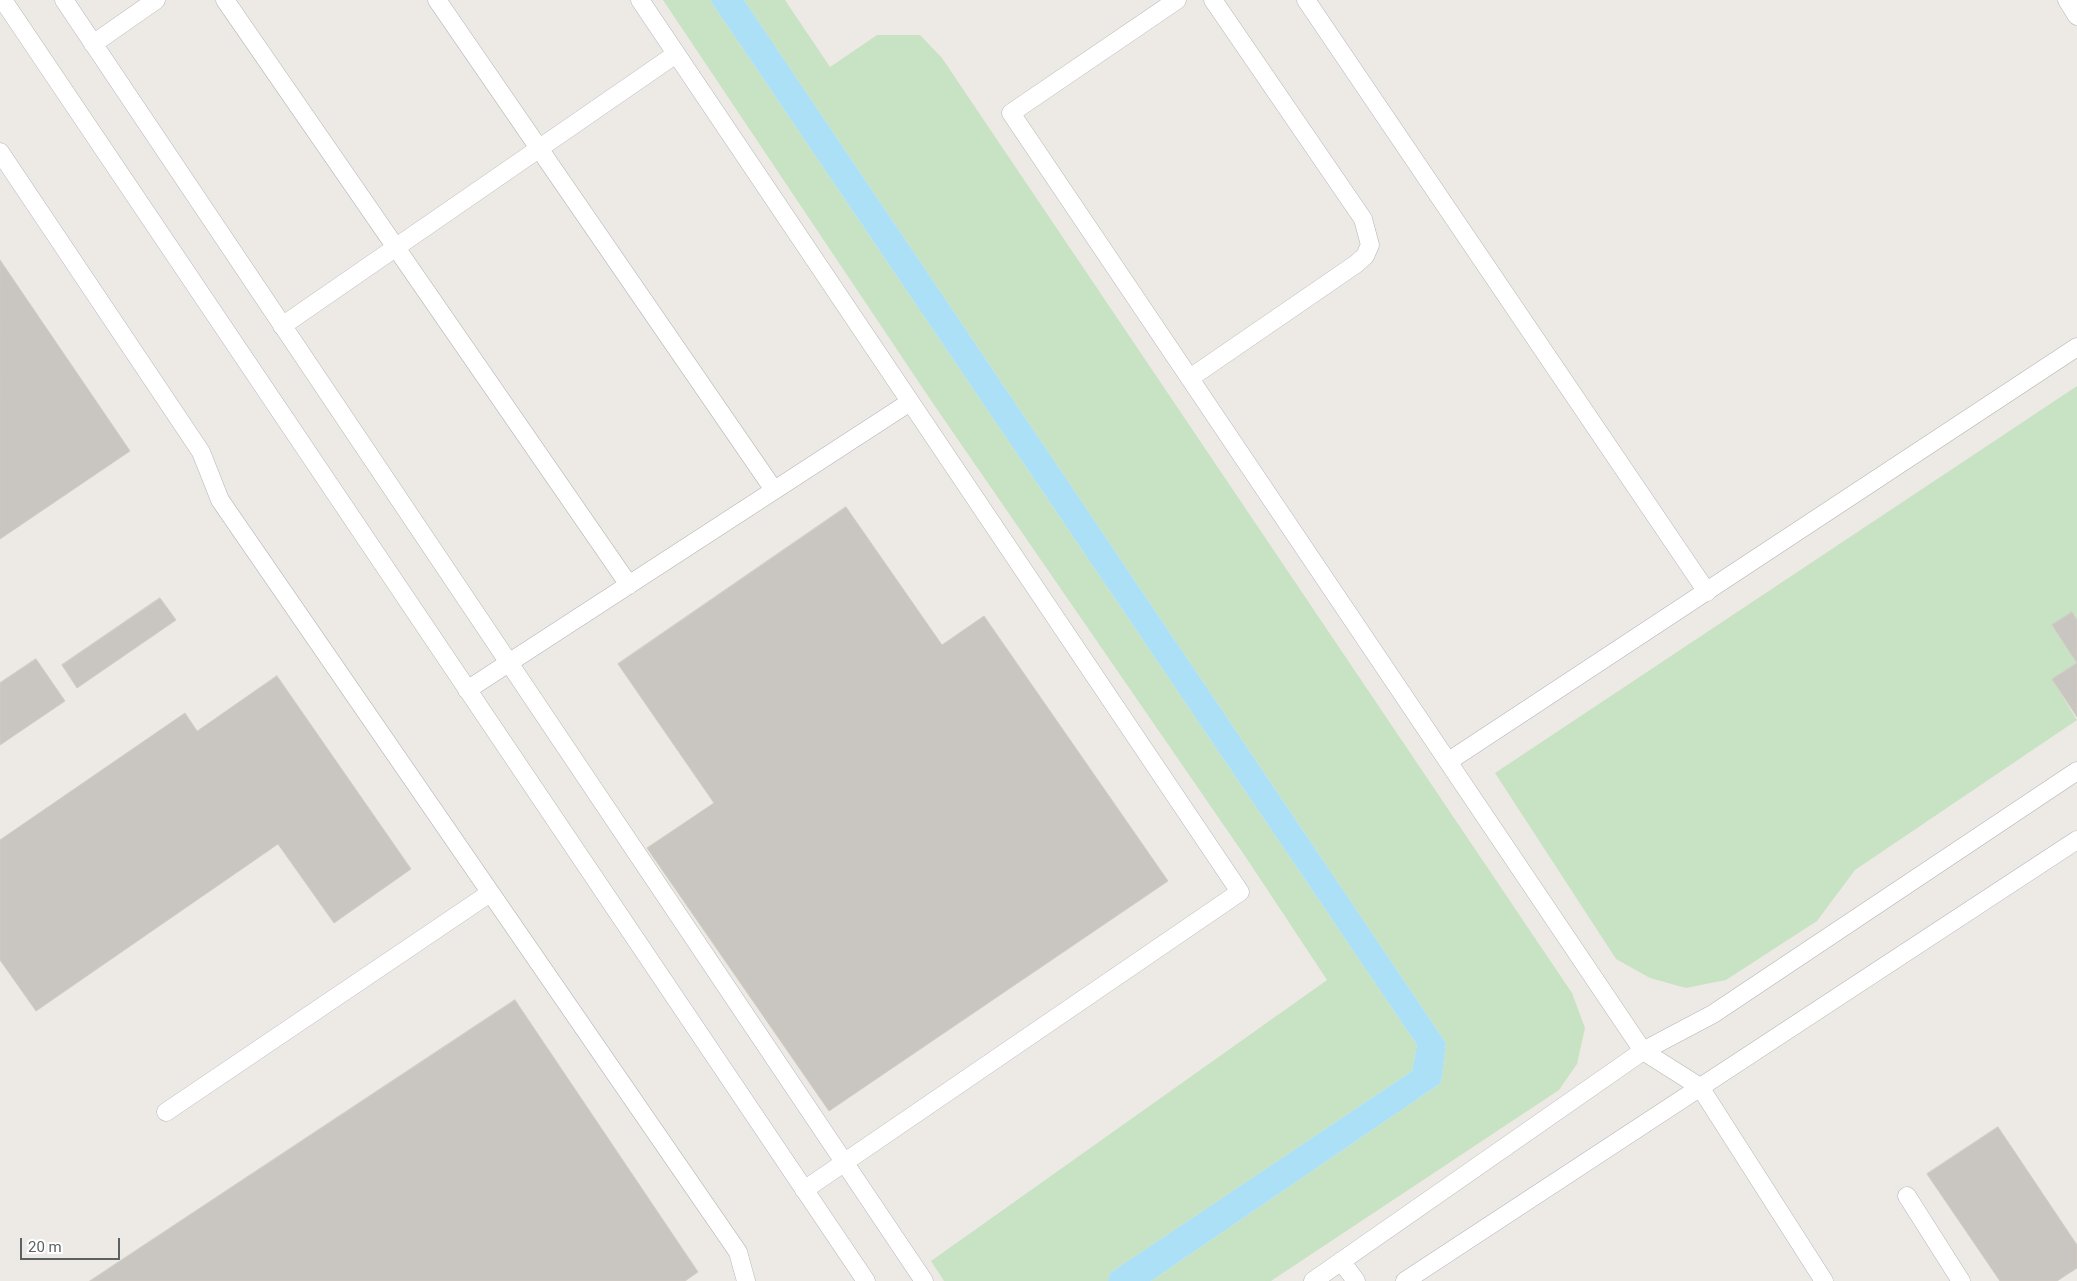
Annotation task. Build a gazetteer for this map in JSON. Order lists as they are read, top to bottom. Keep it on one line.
{"scale_bar":"20 m"}
